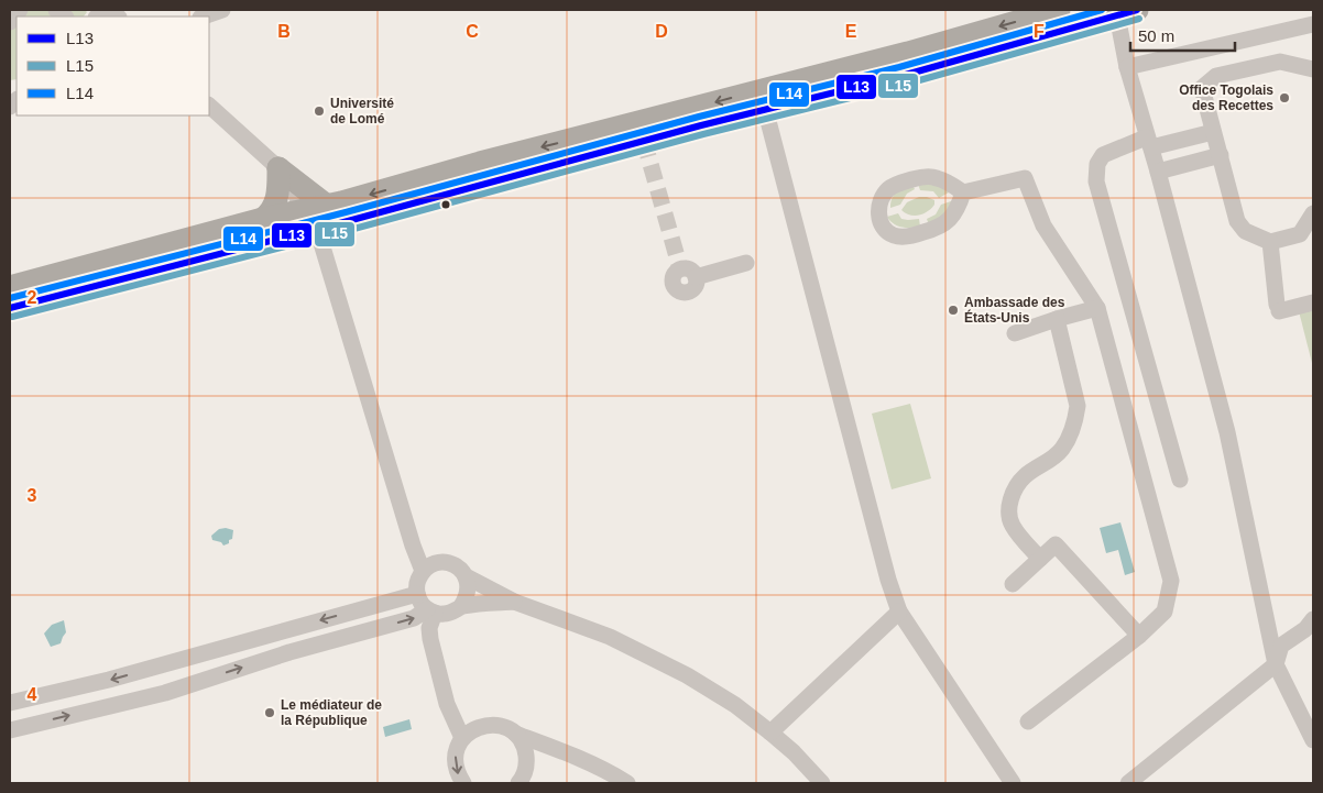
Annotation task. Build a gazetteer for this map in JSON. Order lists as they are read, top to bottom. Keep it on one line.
{"places":["Office Togolais des Recettes","Université de Lomé","Ambassade des États-Unis","Le médiateur de la République"],"lines":["transit line L13","transit line L14","transit line L15"],"legend":["L13","L15","L14"],"scale_bar":"50 m","grid":{"columns":["B","C","D","E","F"],"rows":["2","3","4"]}}
